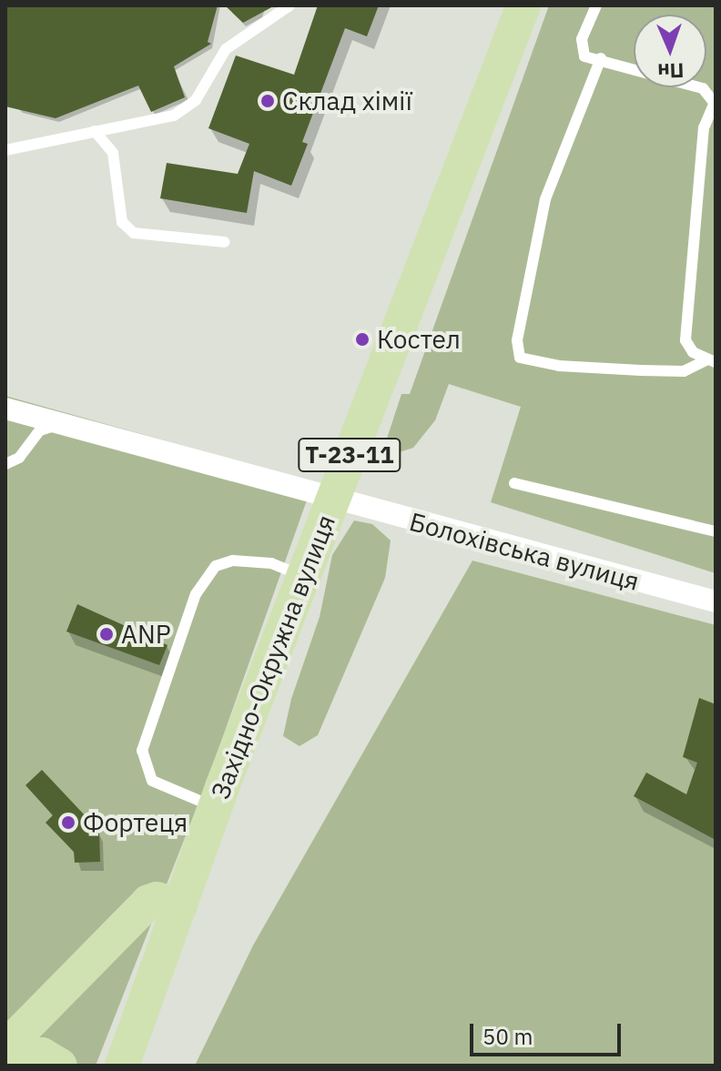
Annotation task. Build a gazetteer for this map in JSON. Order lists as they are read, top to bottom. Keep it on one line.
{"streets":{"main road":["Т-23-11","Західно-Окружна вулиця"],"street":["Болохівська вулиця"]},"crossings":[["Болохівська вулиця","Західно-Окружна вулиця"]],"places":["Склад хімії","Костел","ANP","Фортеця"],"scale_bar":"50 m","north":"bottom"}
